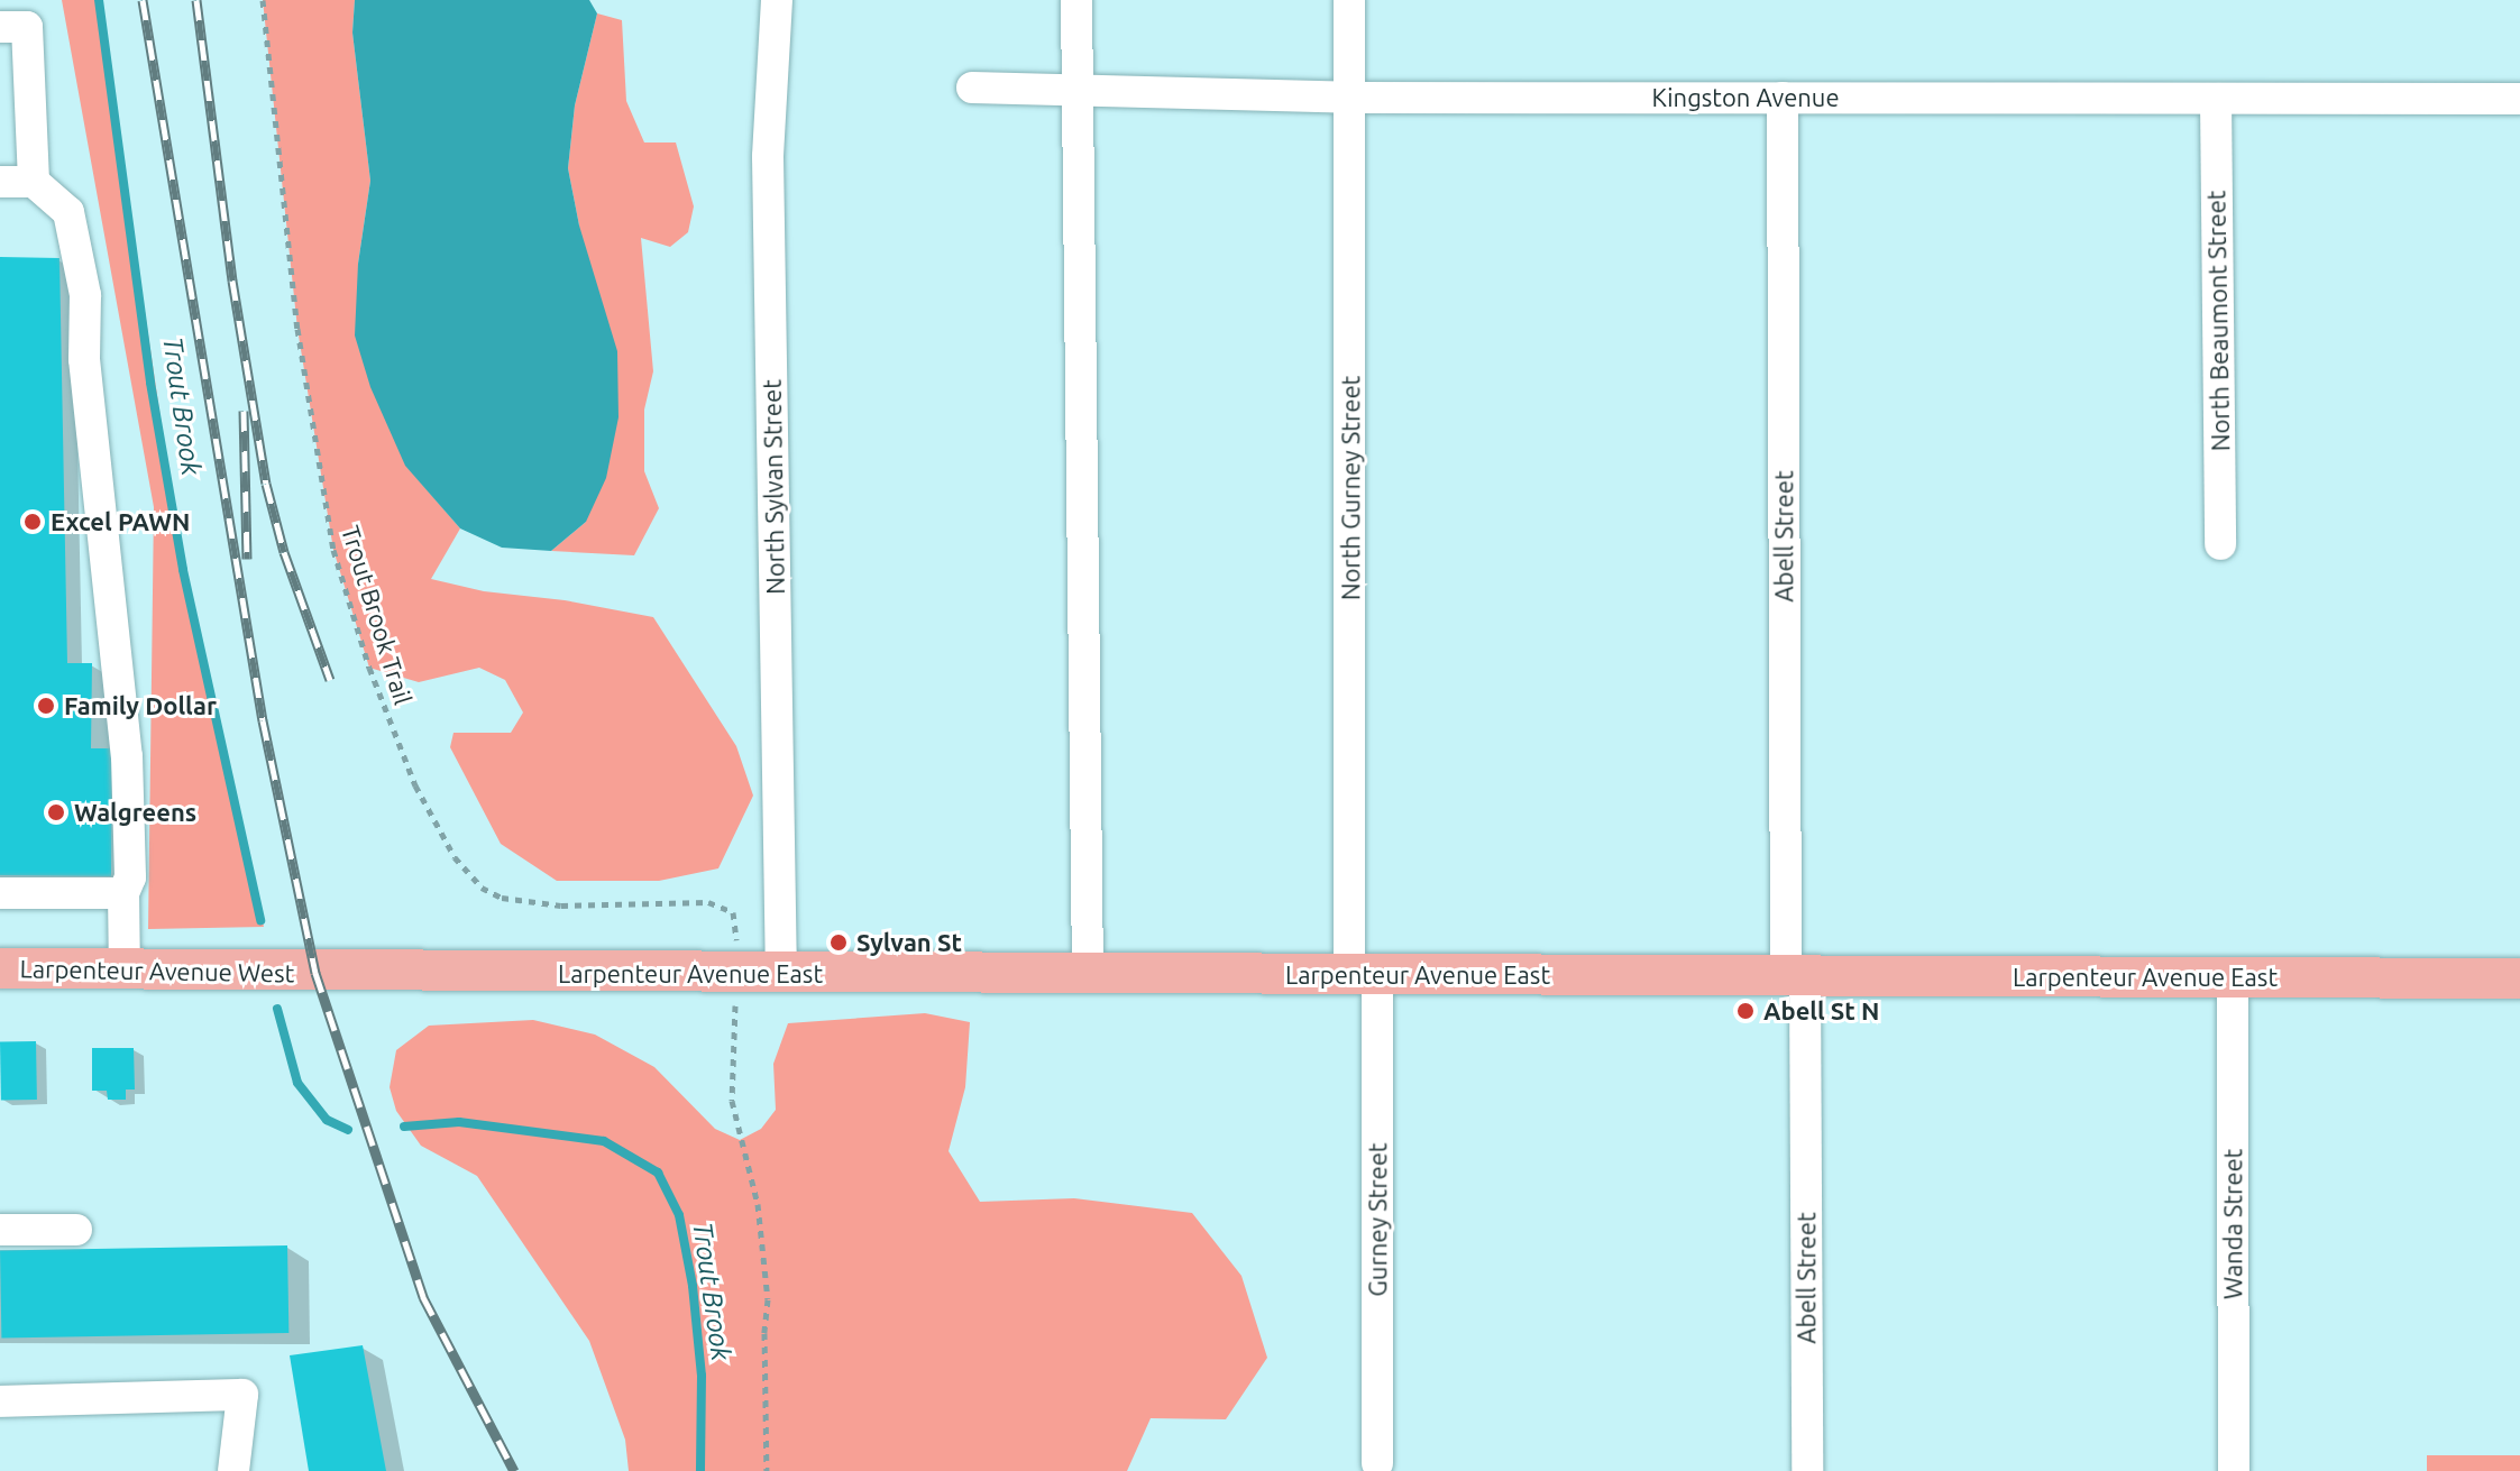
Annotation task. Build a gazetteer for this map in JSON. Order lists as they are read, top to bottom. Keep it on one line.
{"streets":{"main road":["Larpenteur Avenue West","Larpenteur Avenue East"],"street":["Kingston Avenue","North Beaumont Street","North Sylvan Street","North Gurney Street","Abell Street","Gurney Street","Wanda Street"],"path":["Trout Brook Trail"]},"crossings":[["Kingston Avenue","North Beaumont Street"],["Kingston Avenue","North Gurney Street"],["Kingston Avenue","Abell Street"],["North Sylvan Street","Larpenteur Avenue East"],["North Gurney Street","Larpenteur Avenue East"],["North Gurney Street","Gurney Street"],["Abell Street","Larpenteur Avenue East"],["Larpenteur Avenue West","Larpenteur Avenue East"],["Larpenteur Avenue East","Gurney Street"],["Larpenteur Avenue East","Wanda Street"]],"water":["Trout Brook"],"places":["Excel PAWN","Family Dollar","Walgreens","Sylvan St","Abell St N"]}
